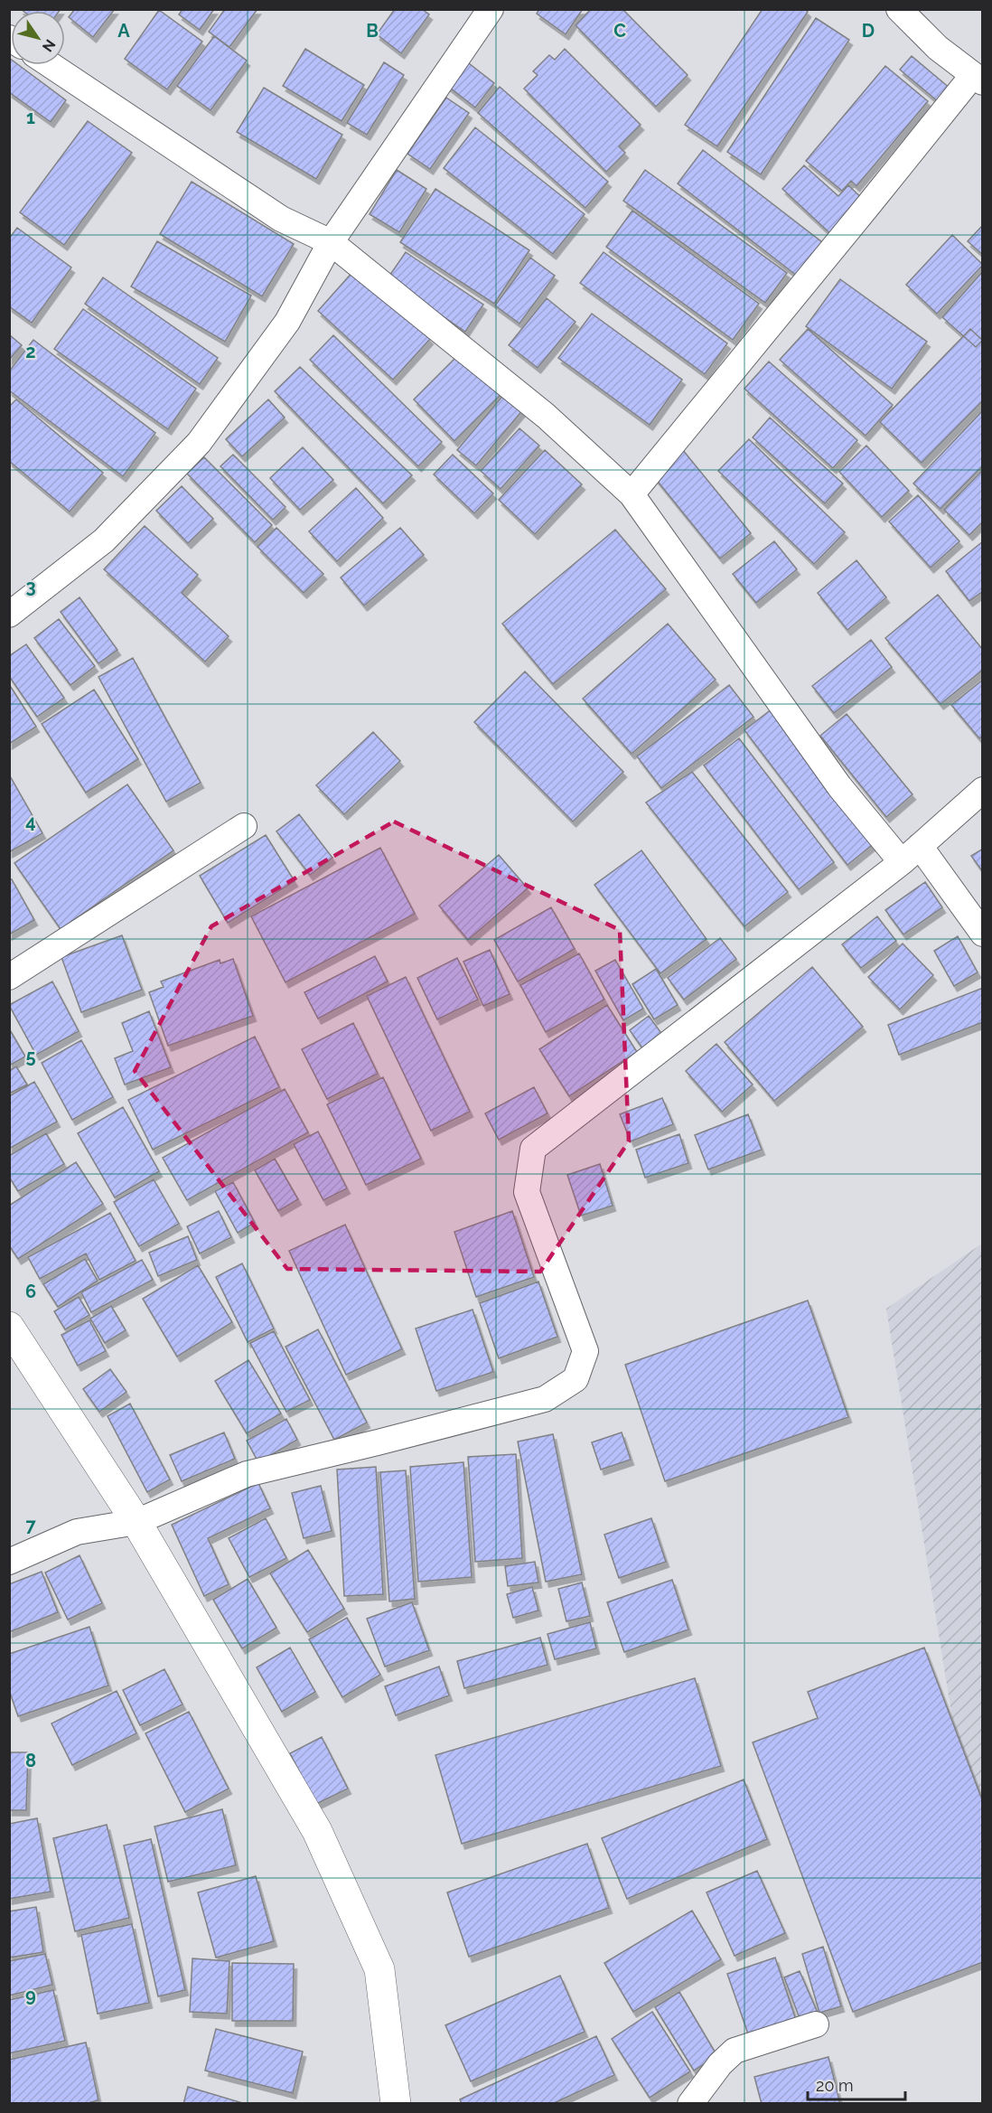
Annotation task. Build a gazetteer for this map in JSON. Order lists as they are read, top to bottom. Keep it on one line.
{"scale_bar":"20 m","north":"bottom right","grid":{"columns":["A","B","C","D"],"rows":["1","2","3","4","5","6","7","8","9"]}}
